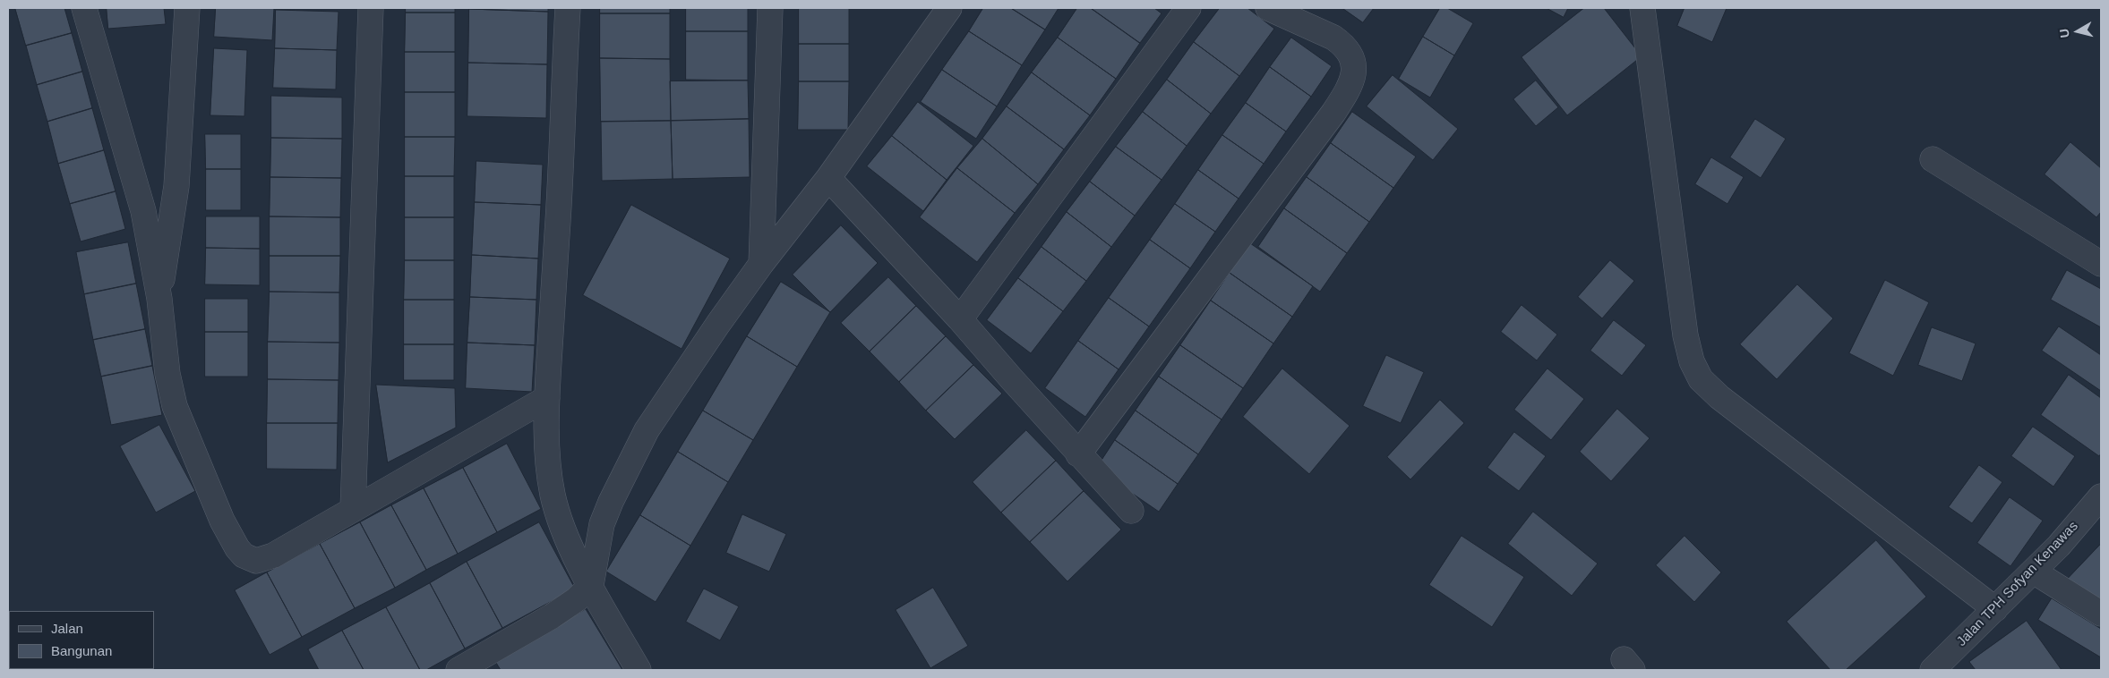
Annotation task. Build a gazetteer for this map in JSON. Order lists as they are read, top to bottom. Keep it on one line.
{"streets":{"street":["Jalan TPH Sofyan Kenawas"]},"legend":["Jalan","Bangunan"],"north":"left"}
